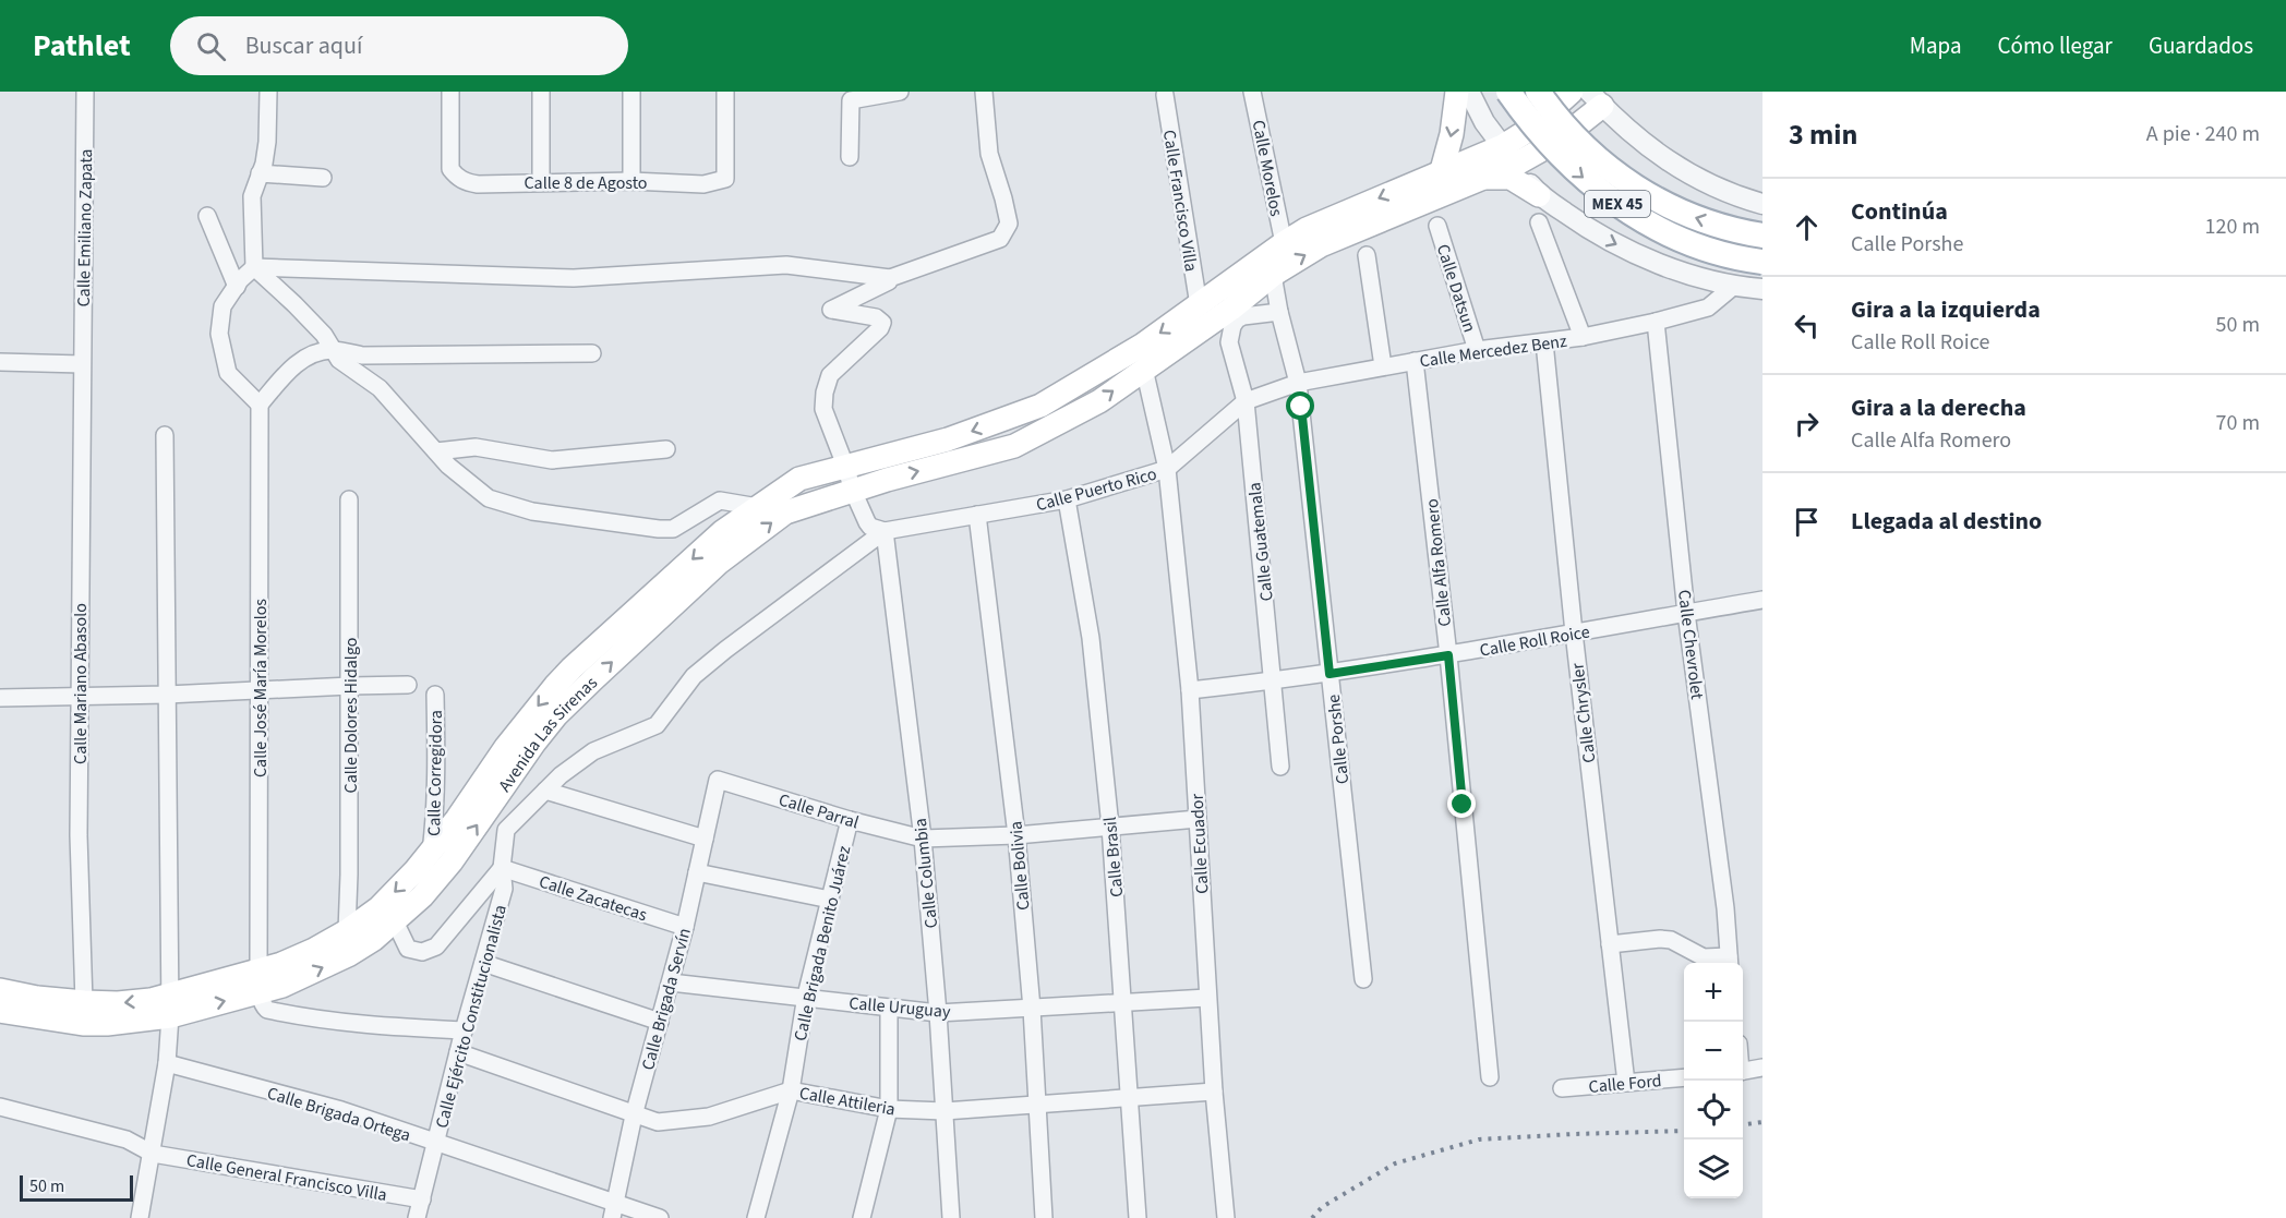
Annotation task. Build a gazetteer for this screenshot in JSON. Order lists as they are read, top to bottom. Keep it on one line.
{"streets":{"main road":["MEX 45","Avenida Las Sirenas"],"street":["Calle Morelos","Calle 8 de Agosto","Calle Francisco Villa","Calle Emiliano Zapata","Calle Datsun","Calle Mercedez Benz","Calle Puerto Rico","Calle Guatemala","Calle Alfa Romero","Calle Roll Roice","Calle Chevrolet","Calle Mariano Abasolo","Calle José María Morelos","Calle Chrysler","Calle Dolores Hidalgo","Calle Porshe","Calle Corregidora","Calle Parral","Calle Ecuador","Calle Brasil","Calle Bolivia","Calle Columbia","Calle Zacatecas","Calle Brigada Benito Juárez","Calle Brigada Servín","Calle Uruguay","Calle Ejército Constitucionalista","Calle Ford","Calle Attileria","Calle Brigada Ortega","Calle General Francisco Villa"]},"crossings":[["Calle Morelos","Avenida Las Sirenas"],["Calle Francisco Villa","Avenida Las Sirenas"],["Calle Emiliano Zapata","Calle Mariano Abasolo"],["Calle Datsun","Calle Mercedez Benz"],["Calle Mercedez Benz","Calle Puerto Rico"],["Calle Mercedez Benz","Calle Guatemala"],["Calle Mercedez Benz","Calle Alfa Romero"],["Calle Mercedez Benz","Calle Chevrolet"],["Calle Mercedez Benz","Calle Chrysler"],["Calle Mercedez Benz","Calle Porshe"],["Calle Puerto Rico","Calle Guatemala"],["Calle Puerto Rico","Calle Ecuador"],["Calle Puerto Rico","Calle Brasil"],["Calle Puerto Rico","Calle Bolivia"],["Calle Puerto Rico","Calle Columbia"],["Calle Puerto Rico","Calle Ejército Constitucionalista"],["Calle Guatemala","Calle Roll Roice"],["Calle Guatemala","Avenida Las Sirenas"],["Calle Alfa Romero","Calle Roll Roice"],["Calle Roll Roice","Calle Chevrolet"],["Calle Roll Roice","Calle Chrysler"],["Calle Roll Roice","Calle Porshe"],["Calle Roll Roice","Calle Ecuador"],["Calle José María Morelos","Avenida Las Sirenas"],["Calle Chrysler","Calle Ford"],["Calle Dolores Hidalgo","Avenida Las Sirenas"],["Avenida Las Sirenas","Calle Porshe"],["Avenida Las Sirenas","Calle Corregidora"],["Avenida Las Sirenas","Calle Ecuador"],["Calle Parral","Calle Ecuador"],["Calle Parral","Calle Brasil"],["Calle Parral","Calle Bolivia"],["Calle Parral","Calle Columbia"],["Calle Parral","Calle Brigada Benito Juárez"],["Calle Parral","Calle Brigada Servín"],["Calle Ecuador","Calle Uruguay"],["Calle Ecuador","Calle Attileria"],["Calle Brasil","Calle Uruguay"],["Calle Brasil","Calle Attileria"],["Calle Bolivia","Calle Uruguay"],["Calle Bolivia","Calle Attileria"],["Calle Columbia","Calle Uruguay"],["Calle Columbia","Calle Ejército Constitucionalista"],["Calle Columbia","Calle Attileria"],["Calle Zacatecas","Calle Brigada Servín"],["Calle Zacatecas","Calle Ejército Constitucionalista"],["Calle Brigada Benito Juárez","Calle Uruguay"],["Calle Brigada Benito Juárez","Calle Attileria"],["Calle Brigada Servín","Calle Uruguay"],["Calle Brigada Servín","Calle Attileria"],["Calle Brigada Servín","Calle Brigada Ortega"],["Calle Ejército Constitucionalista","Calle Attileria"],["Calle Ejército Constitucionalista","Calle Brigada Ortega"],["Calle Ejército Constitucionalista","Calle General Francisco Villa"]],"scale_bar":"50 m","page":{"header":"Pathlet","search":"Buscar aquí","nav":["Mapa","Cómo llegar","Guardados"],"heading":["3 min","A pie · 240 m"],"list":[["Continúa","Calle Porshe","120 m"],["Gira a la izquierda","Calle Roll Roice","50 m"],["Gira a la derecha","Calle Alfa Romero","70 m"],"Llegada al destino"],"map_buttons":["+","−"],"scale":"50 m"}}
